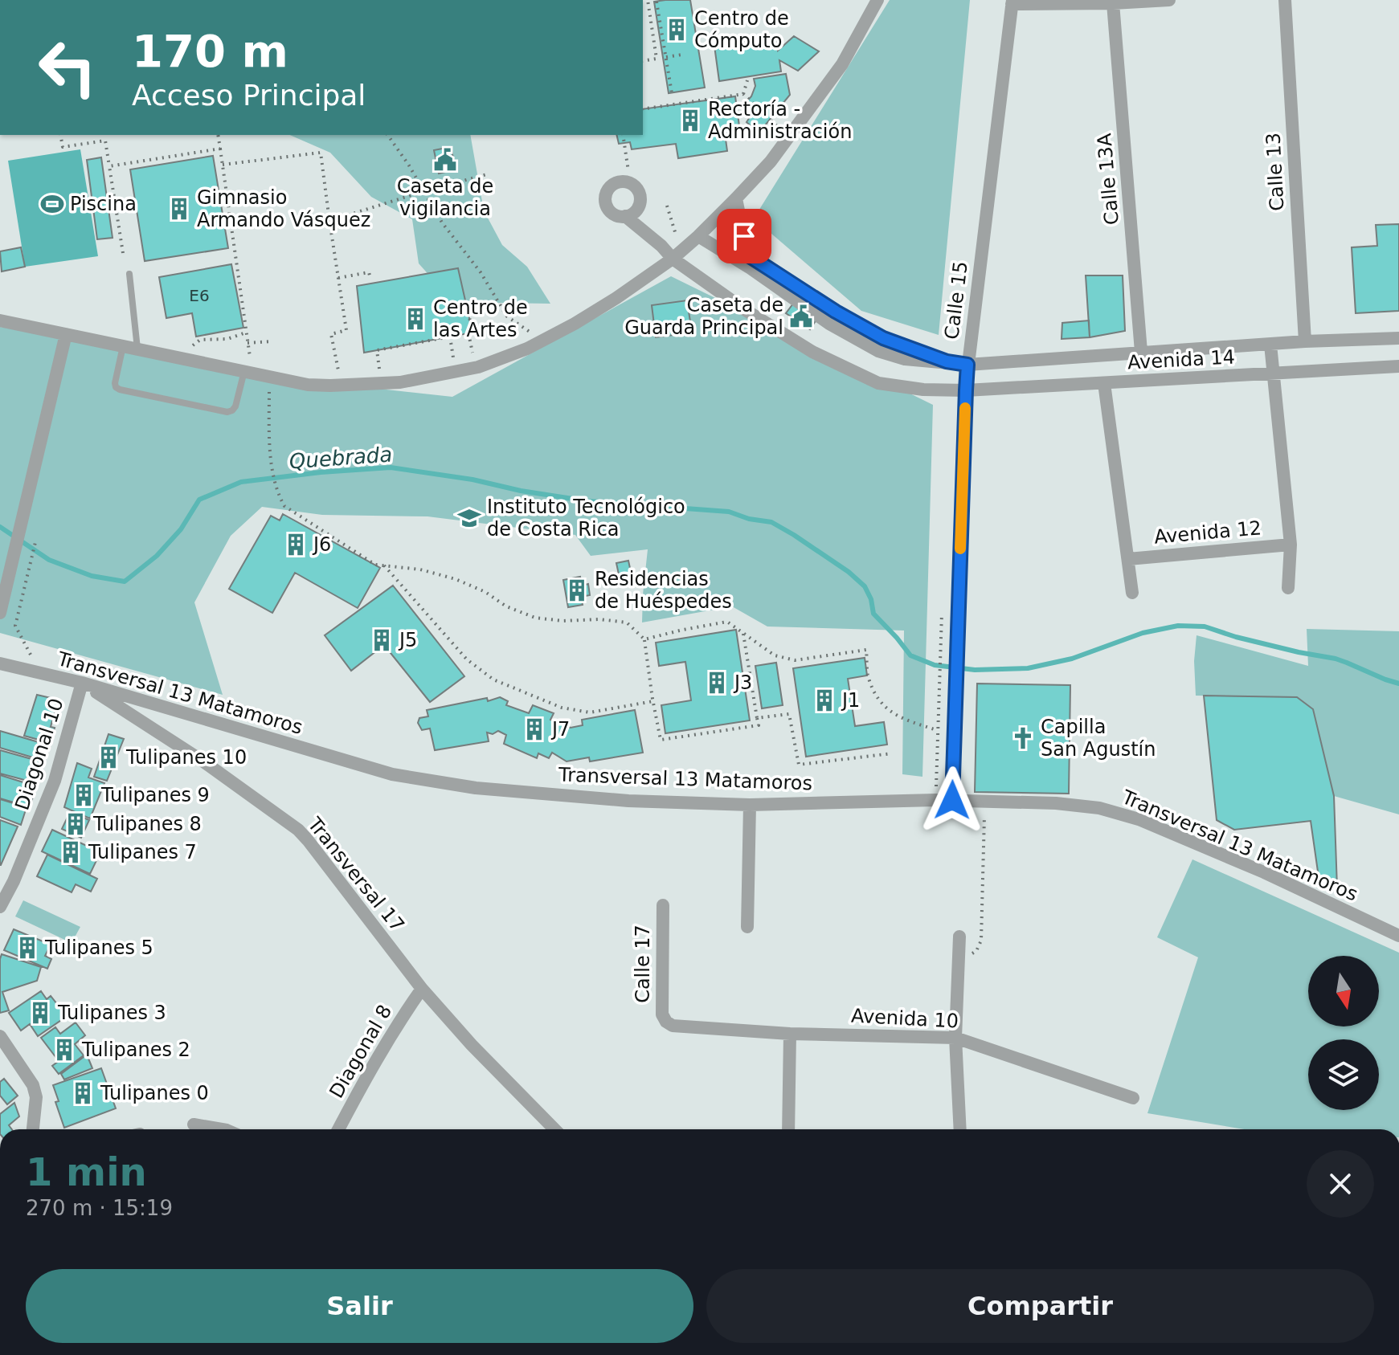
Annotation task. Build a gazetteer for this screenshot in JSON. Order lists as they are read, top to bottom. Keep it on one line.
{"streets":{"street":["Calle 13","Calle 13A","Calle 15","Avenida 14","Avenida 12","Transversal 13 Matamoros","Diagonal 10","Transversal 17","Calle 17","Avenida 10","Diagonal 8"]},"crossings":[["Calle 13","Avenida 14"],["Calle 13A","Avenida 14"],["Calle 15","Avenida 14"],["Calle 15","Transversal 13 Matamoros"],["Transversal 13 Matamoros","Diagonal 10"],["Transversal 13 Matamoros","Transversal 17"],["Diagonal 10","Transversal 17"],["Transversal 17","Diagonal 8"],["Calle 17","Avenida 10"]],"water":["Quebrada"],"places":{"building":["Centro de Cómputo","Rectoría - Administración","Gimnasio Armando Vásquez","Centro de las Artes","J6","Residencias de Huéspedes","J5","J3","J1","J7","Tulipanes 10","Tulipanes 9","Tulipanes 8","Tulipanes 7","Tulipanes 5","Tulipanes 3","Tulipanes 2","Tulipanes 0"],"public building":["Caseta de vigilancia","Caseta de Guarda Principal"],"sports":["Piscina"],"school or university":["Instituto Tecnológico de Costa Rica"],"church":["Capilla San Agustín"]},"house_numbers":["E6"],"north":"bottom","page":{"turn":["170 m","Acceso Principal"],"heading":["1 min","270 m · 15:19"],"buttons":["Salir","Compartir"]}}
